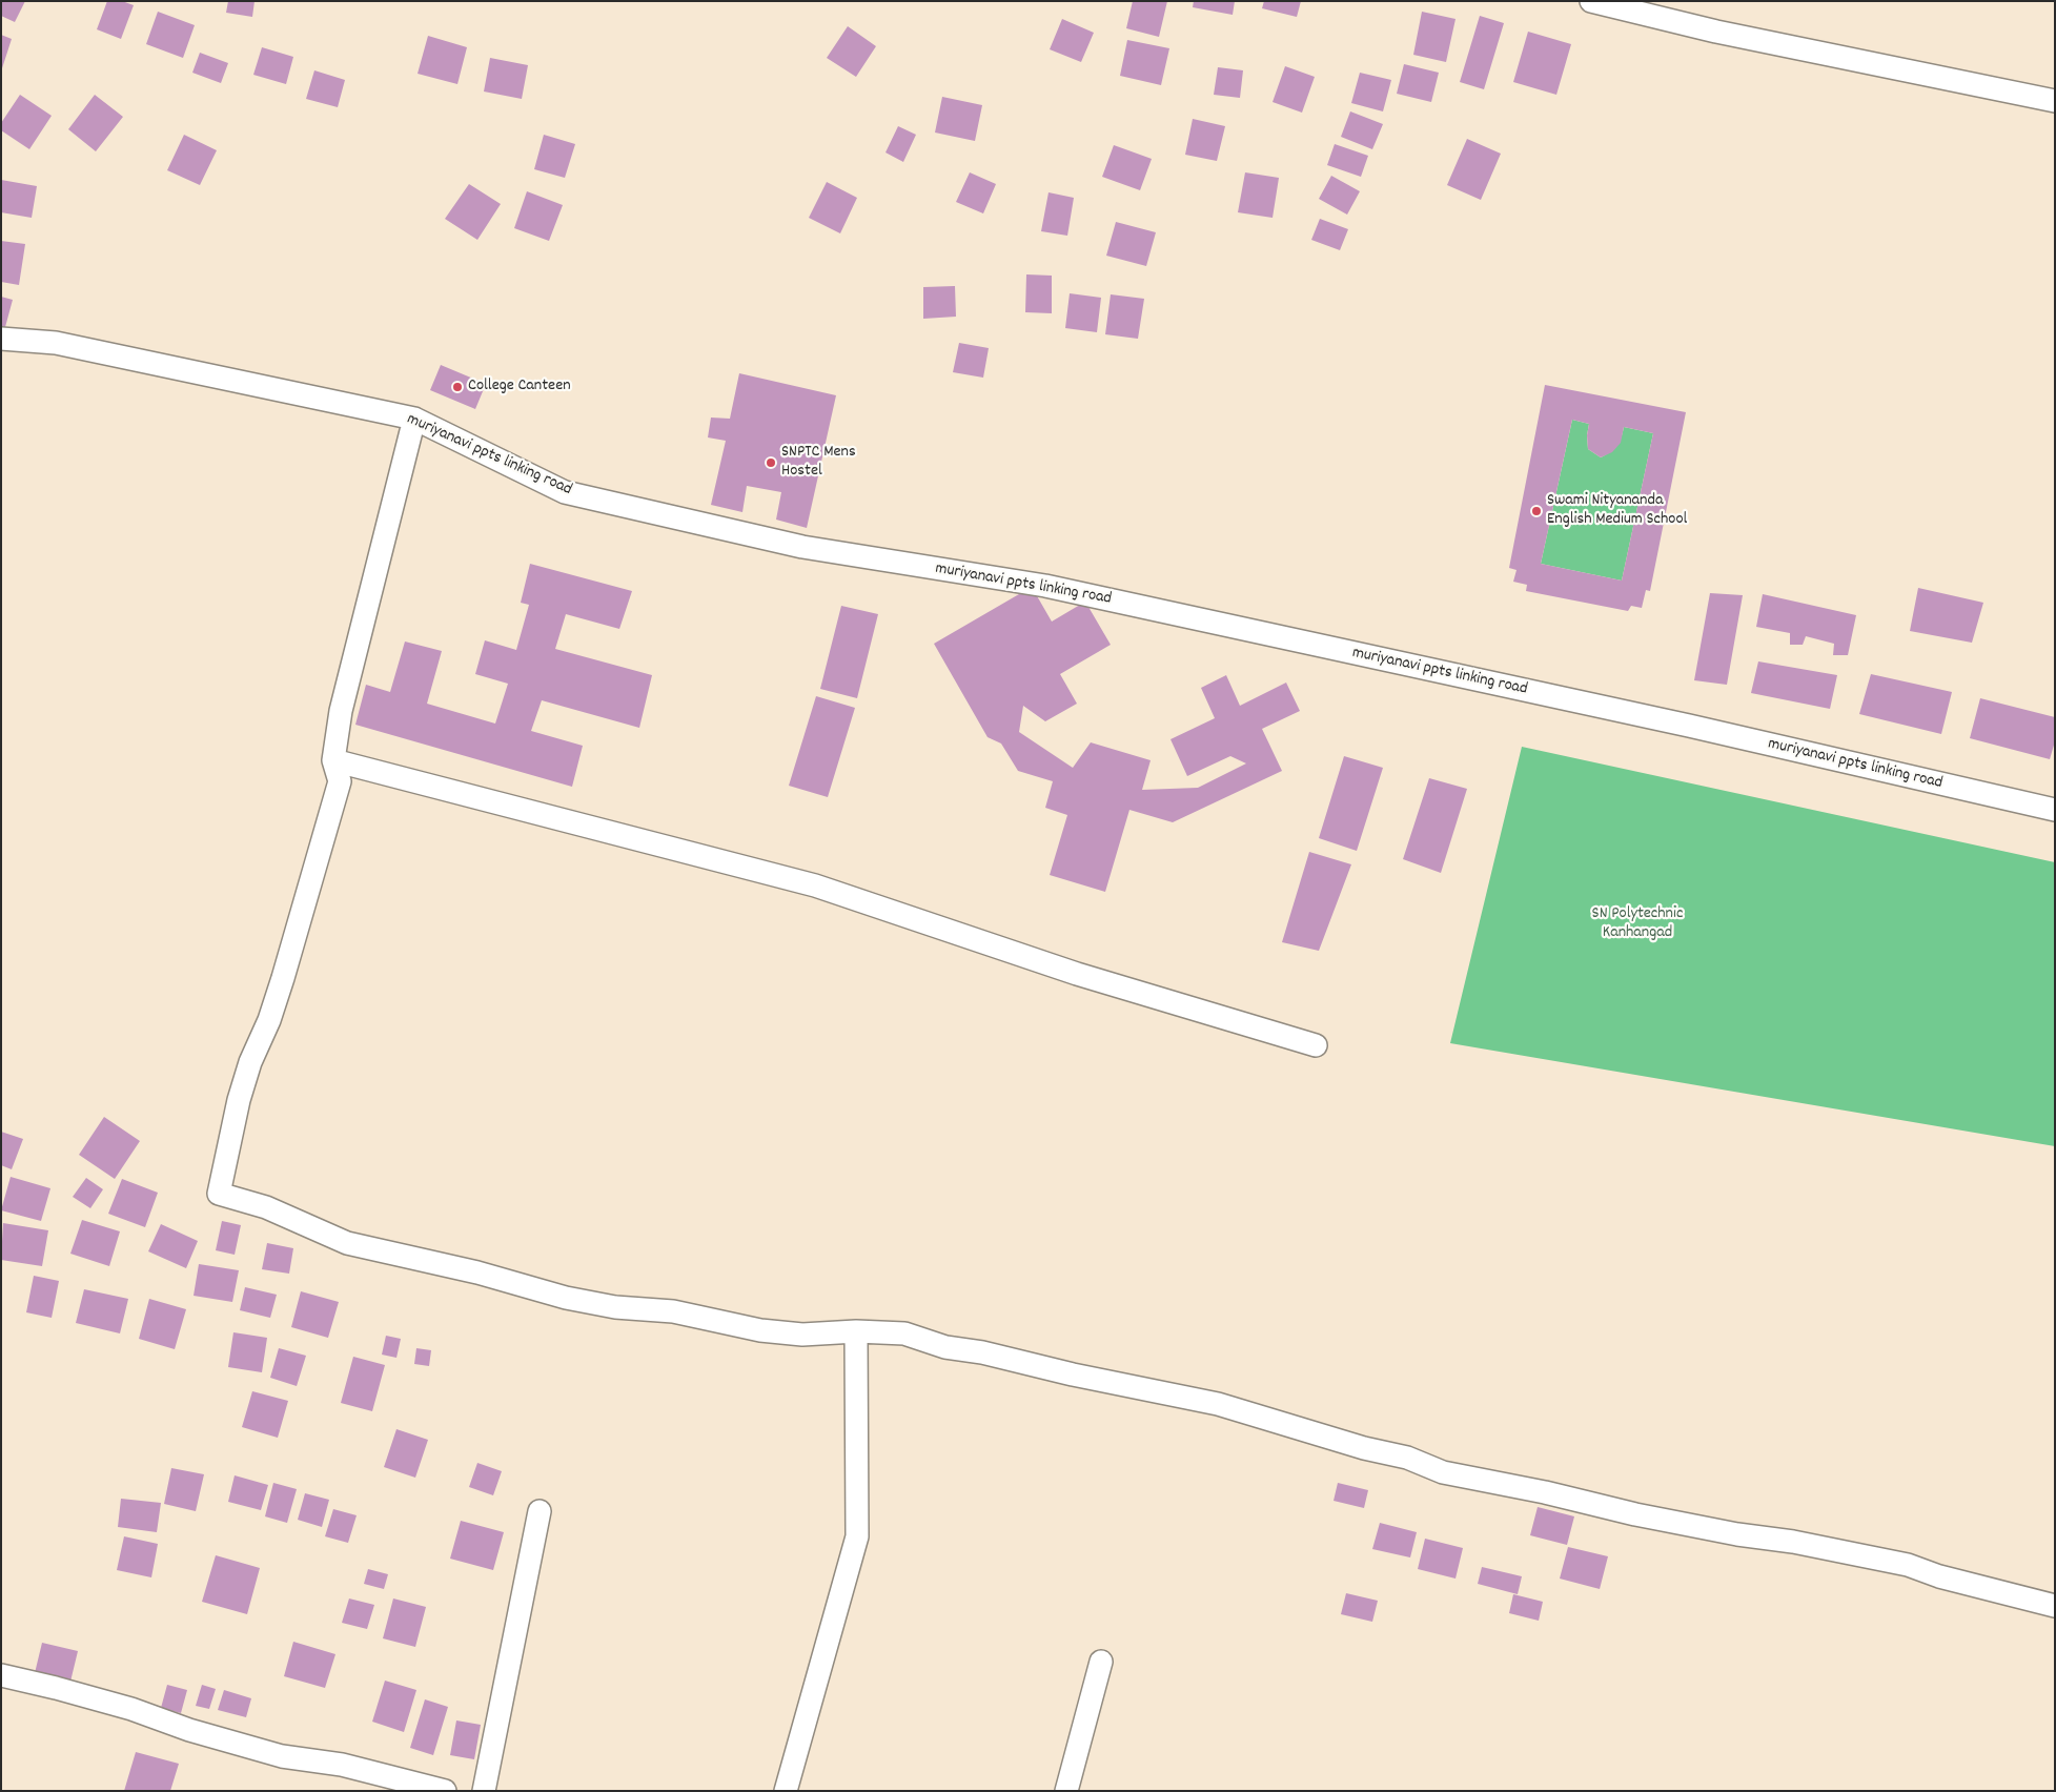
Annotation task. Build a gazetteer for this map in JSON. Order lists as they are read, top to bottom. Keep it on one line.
{"streets":{"street":["muriyanavi ppts linking road"]},"parks":["SN Polytechnic Kanhangad"],"places":["College Canteen","SNPTC Mens Hostel","Swami Nityananda English Medium School"]}
